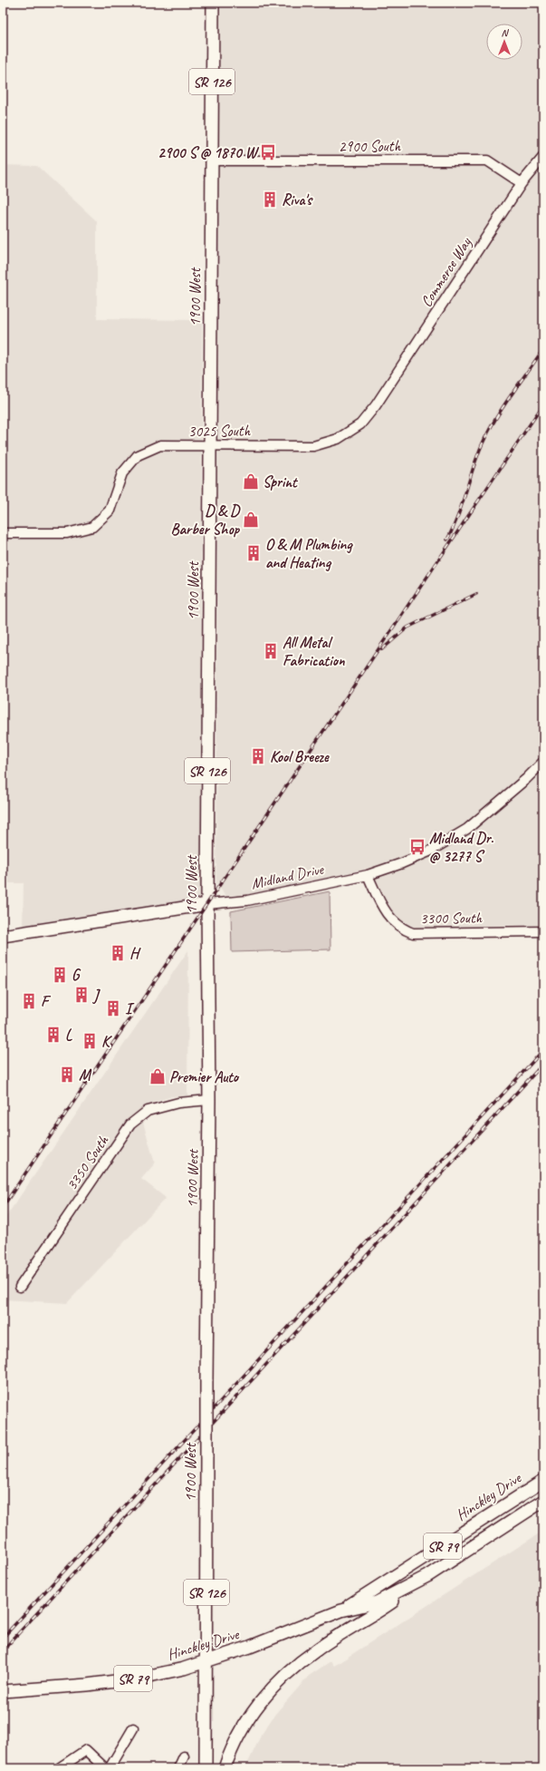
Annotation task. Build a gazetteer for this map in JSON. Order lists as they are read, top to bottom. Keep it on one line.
{"streets":{"main road":["SR 126","1900 West","Midland Drive","Hinckley Drive","SR 79"],"street":["2900 South","Commerce Way","3025 South","3300 South","3350 South"]},"crossings":[["2900 South","Commerce Way"],["2900 South","1900 West"],["Commerce Way","3025 South"],["1900 West","3025 South"],["1900 West","Midland Drive"],["1900 West","3350 South"],["1900 West","Hinckley Drive"],["Midland Drive","3300 South"]],"places":{"bus stop":["2900 S @ 1870 W","Midland Dr. @ 3277 S"],"building":["Riva's","O & M Plumbing and Heating","All Metal Fabrication","Kool Breeze","H","G","J","F","I","L","K","M"],"shop":["Sprint","D & D Barber Shop","Premier Auto"]},"north":"top"}
